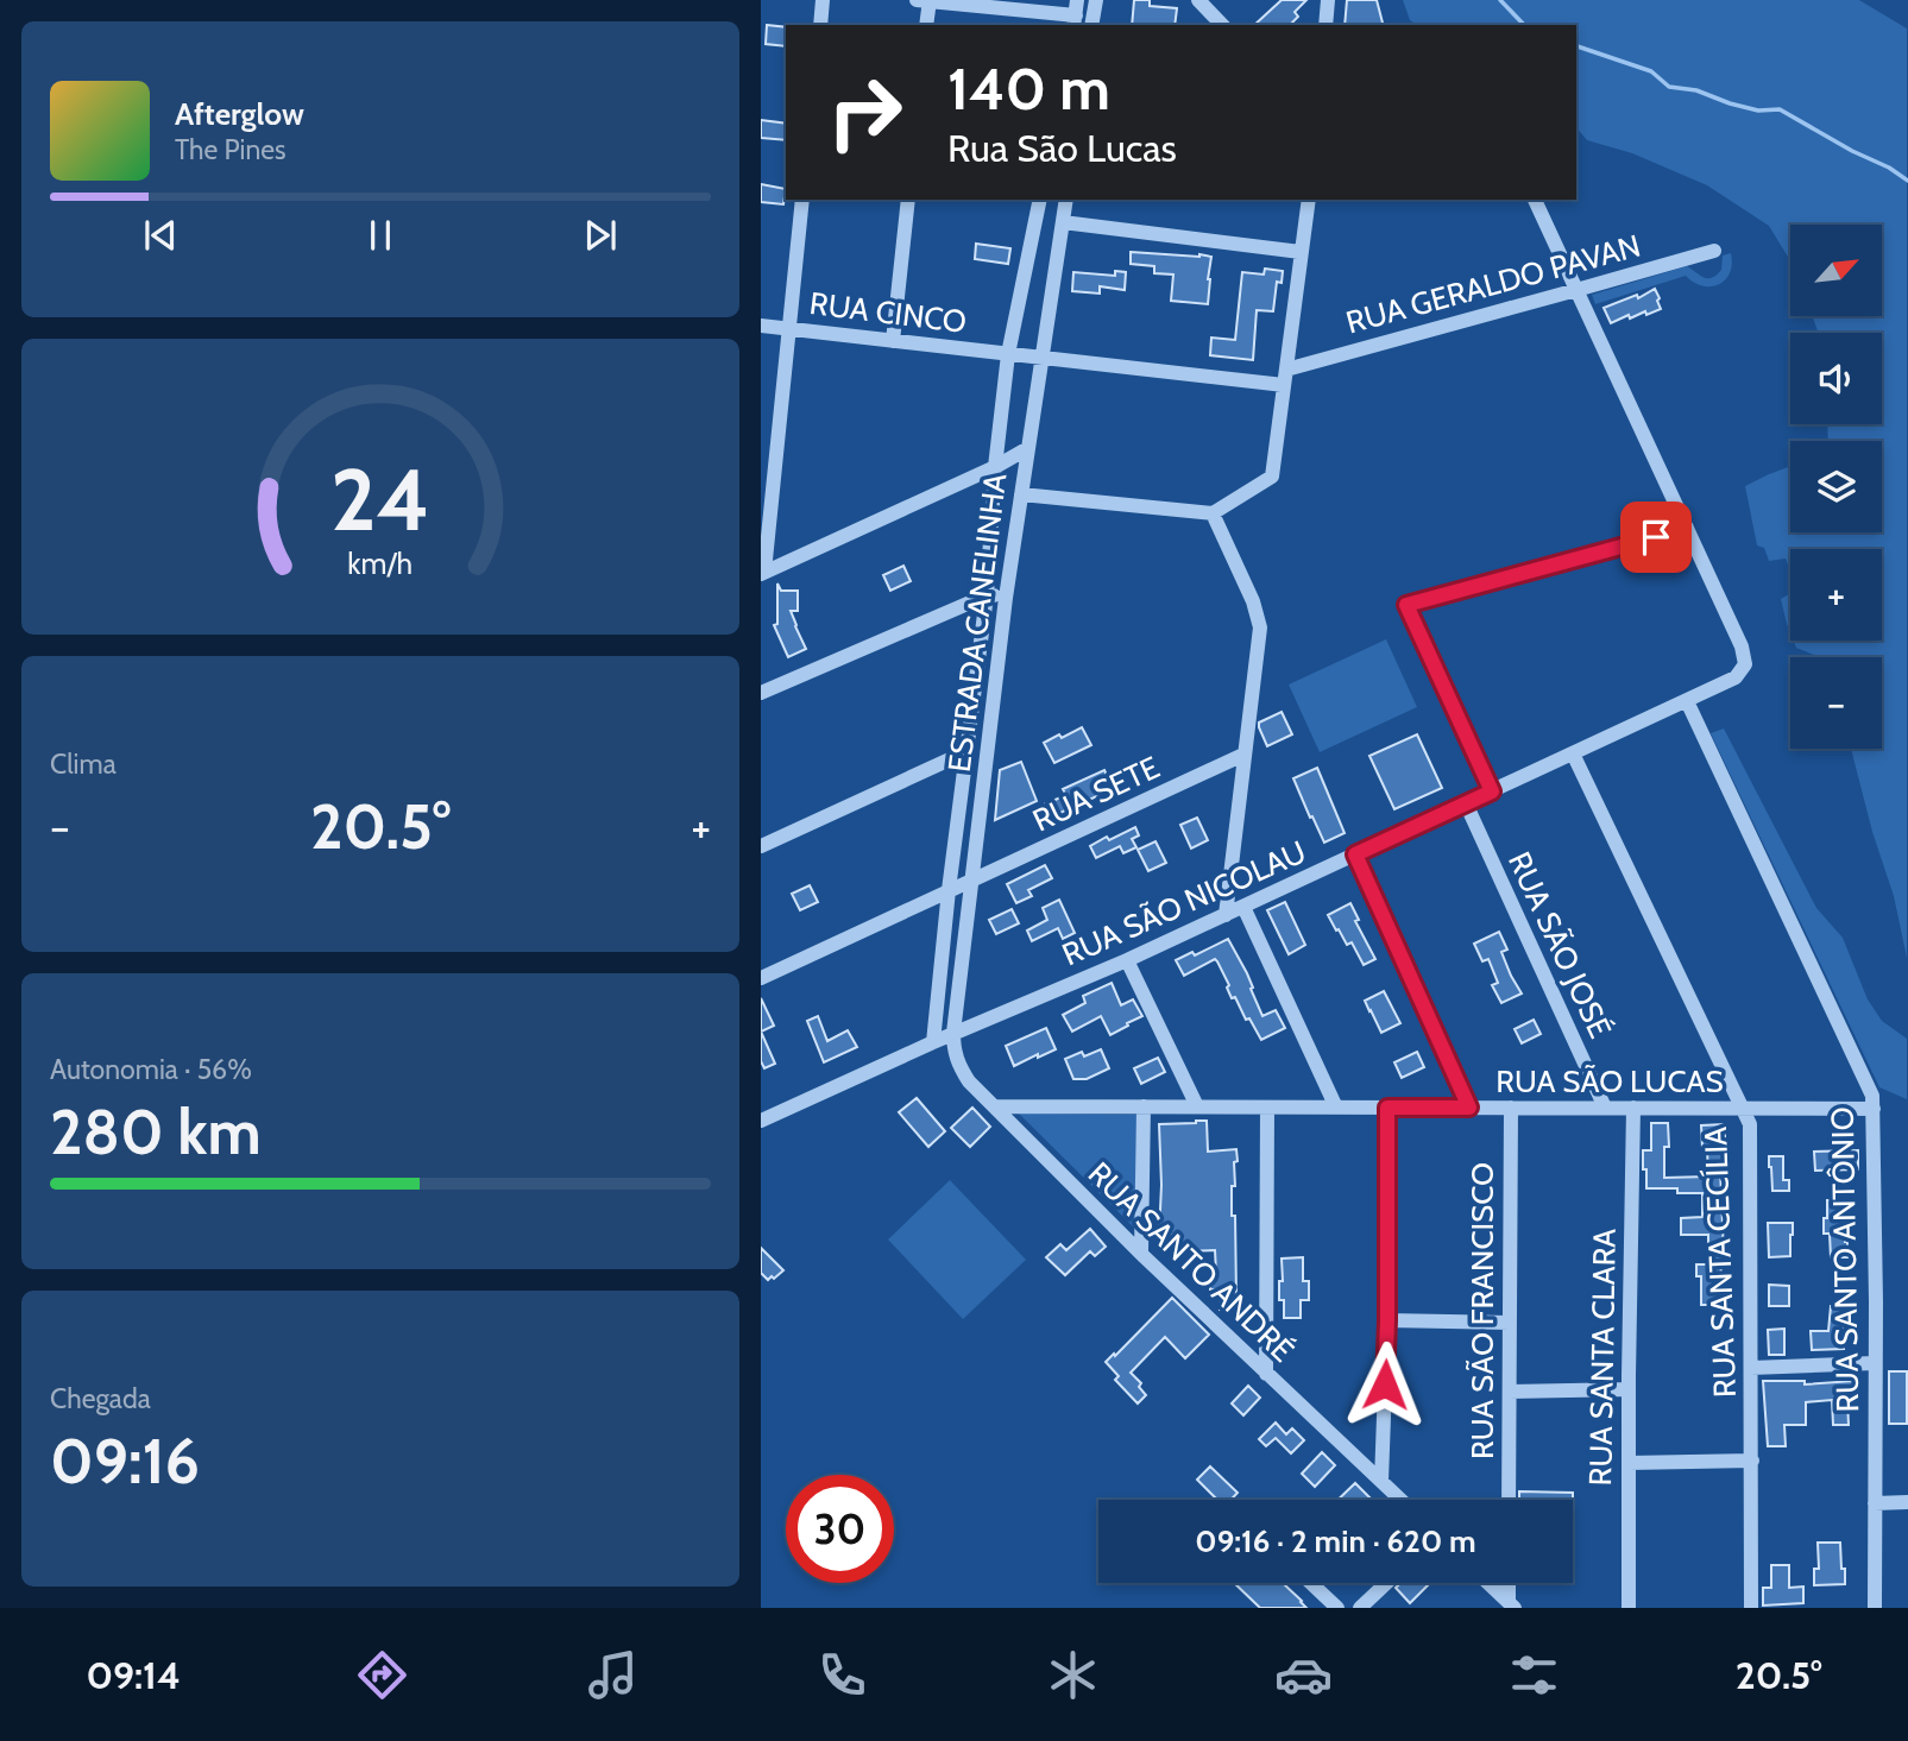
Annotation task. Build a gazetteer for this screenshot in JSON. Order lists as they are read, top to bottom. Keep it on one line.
{"streets":{"street":["RUA GERALDO PAVAN","RUA CINCO","ESTRADA CANELINHA","RUA SETE","RUA SÃO NICOLAU","RUA SÃO JOSÉ","RUA SÃO LUCAS","RUA SANTO ANTÔNIO","RUA SANTO ANDRÉ","RUA SANTA CECÍLIA","RUA SÃO FRANCISCO","RUA SANTA CLARA"]},"crossings":[["RUA CINCO","ESTRADA CANELINHA"],["ESTRADA CANELINHA","RUA SETE"],["ESTRADA CANELINHA","RUA SÃO NICOLAU"],["ESTRADA CANELINHA","RUA SANTO ANDRÉ"],["RUA SÃO NICOLAU","RUA SÃO JOSÉ"],["RUA SÃO NICOLAU","RUA SANTO ANTÔNIO"],["RUA SÃO NICOLAU","RUA SANTO ANDRÉ"],["RUA SÃO NICOLAU","RUA SANTA CECÍLIA"],["RUA SÃO JOSÉ","RUA SÃO LUCAS"],["RUA SÃO LUCAS","RUA SANTO ANTÔNIO"],["RUA SÃO LUCAS","RUA SANTO ANDRÉ"],["RUA SÃO LUCAS","RUA SANTA CECÍLIA"],["RUA SÃO LUCAS","RUA SÃO FRANCISCO"],["RUA SÃO LUCAS","RUA SANTA CLARA"]],"north":"top right","page":{"turn":["140 m","Rua São Lucas"],"song":["Afterglow","The Pines"],"map_buttons":["+","−"],"tile":["Clima",["Autonomia · 56%","280 km"],["Chegada","09:16"]],"heat":["−","20.5°","+"],"limit":"30","trip":"09:16 · 2 min · 620 m","tabs":["09:14","20.5°"],"gauge":["24","km/h"]}}
